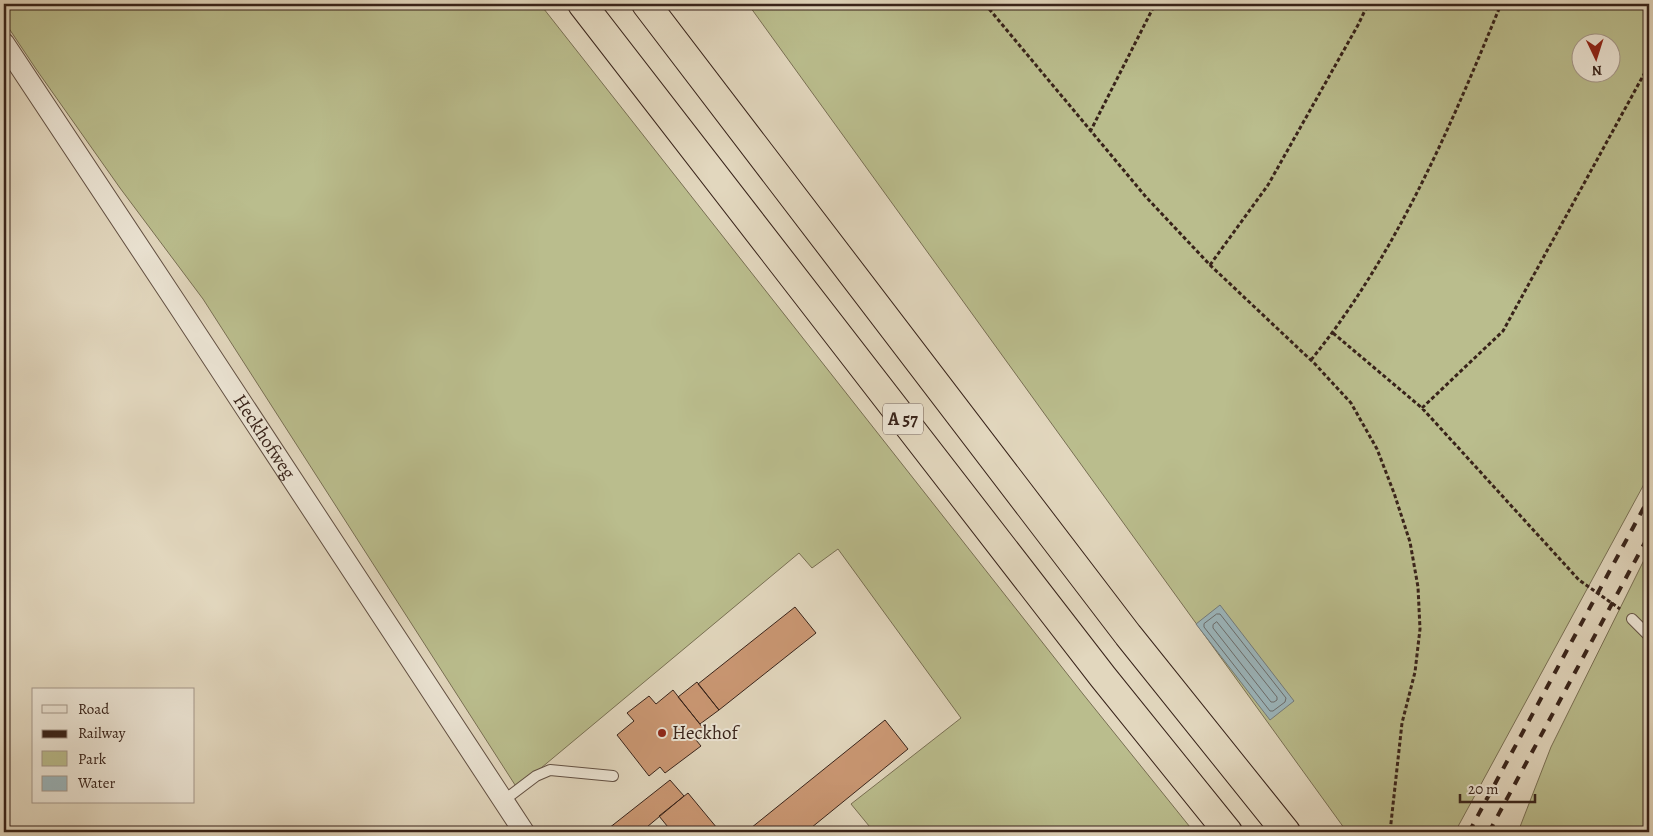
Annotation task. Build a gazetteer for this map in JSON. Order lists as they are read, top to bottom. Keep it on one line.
{"streets":{"highway":["A 57"],"street":["Heckhofweg"]},"places":["Heckhof"],"legend":["Road","Railway","Park","Water"],"scale_bar":"20 m","north":"bottom"}
